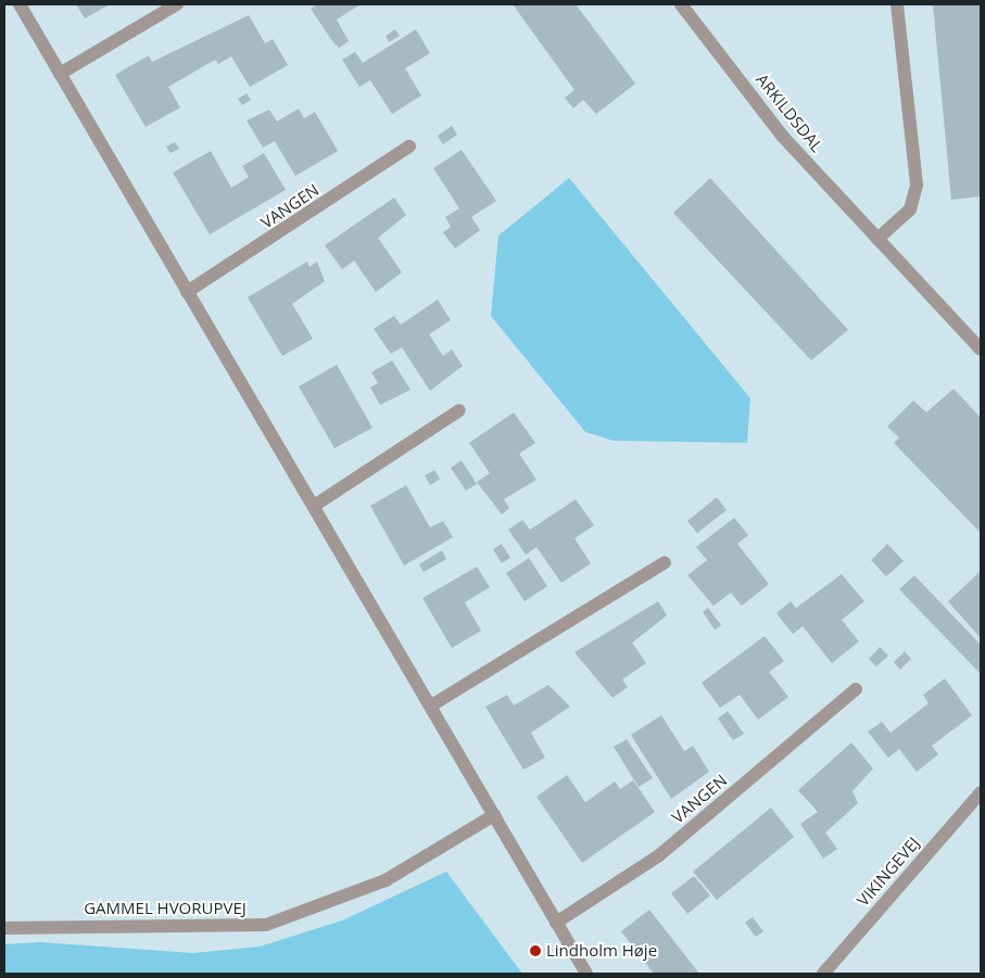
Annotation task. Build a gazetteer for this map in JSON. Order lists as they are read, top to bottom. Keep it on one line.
{"streets":{"street":["ARKILDSDAL","VANGEN","VIKINGEVEJ","GAMMEL HVORUPVEJ"]},"places":["Lindholm Høje"]}
